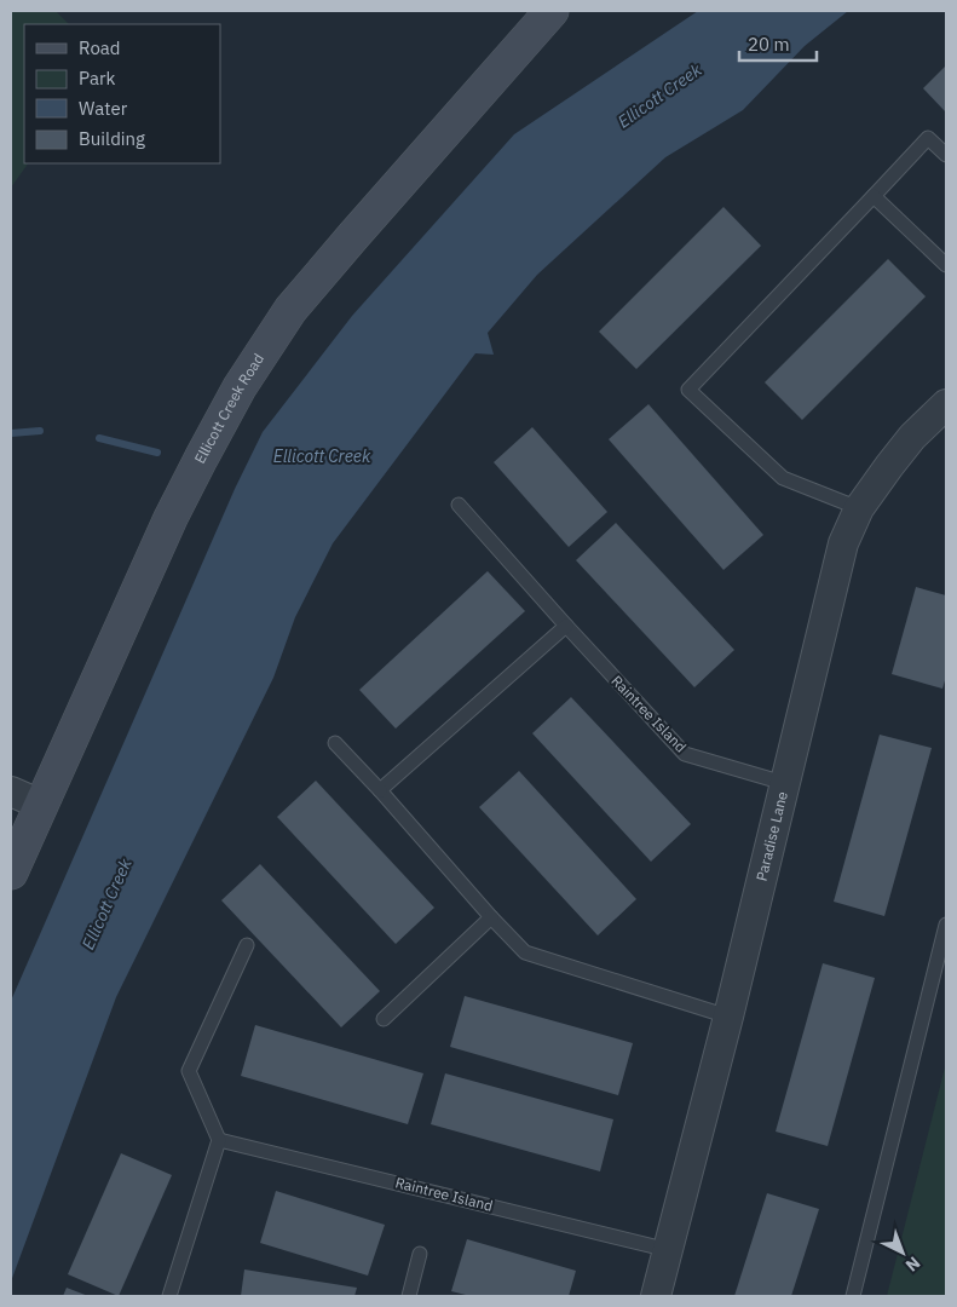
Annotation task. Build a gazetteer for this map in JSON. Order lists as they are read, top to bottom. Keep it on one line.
{"streets":{"street":["Ellicott Creek Road","Paradise Lane"],"lane":["Raintree Island"]},"crossings":[["Raintree Island","Paradise Lane"]],"water":["Ellicott Creek"],"legend":["Road","Park","Water","Building"],"scale_bar":"20 m","north":"bottom right"}
